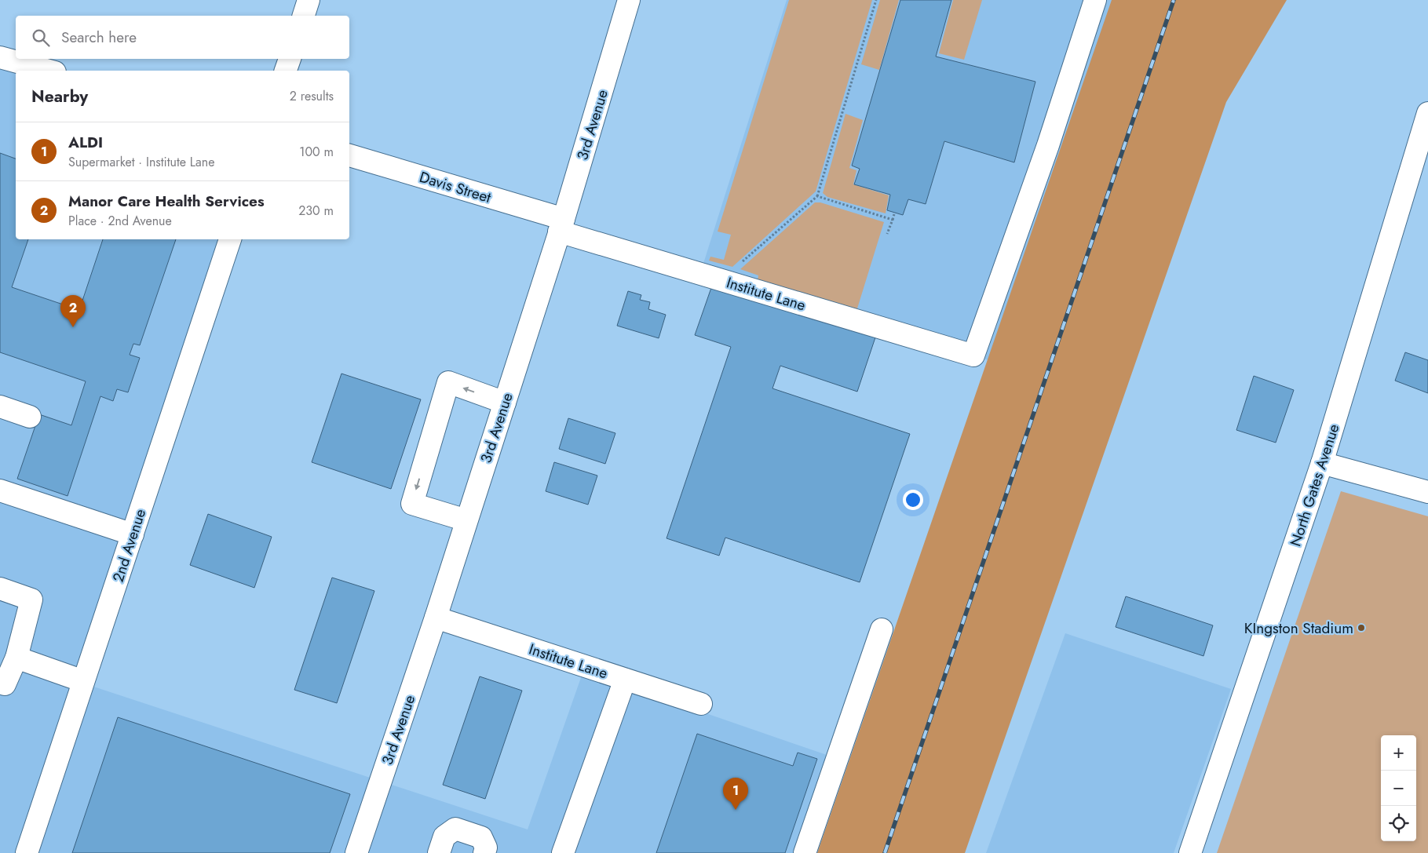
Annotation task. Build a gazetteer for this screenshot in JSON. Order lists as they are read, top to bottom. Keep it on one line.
{"streets":{"street":["3rd Avenue","Davis Street","Institute Lane","North Gates Avenue","2nd Avenue"]},"crossings":[["3rd Avenue","Davis Street"],["3rd Avenue","Institute Lane"],["Davis Street","Institute Lane"]],"places":["KIngston Stadium"],"page":{"search":"Search here","heading":["Nearby","2 results"],"list":[{"mark":"1","name":"ALDI","note":"Supermarket · Institute Lane","value":"100 m"},{"mark":"2","name":"Manor Care Health Services","note":"Place · 2nd Avenue","value":"230 m"}],"pins":["2","1"],"map_buttons":["+","−"]}}
